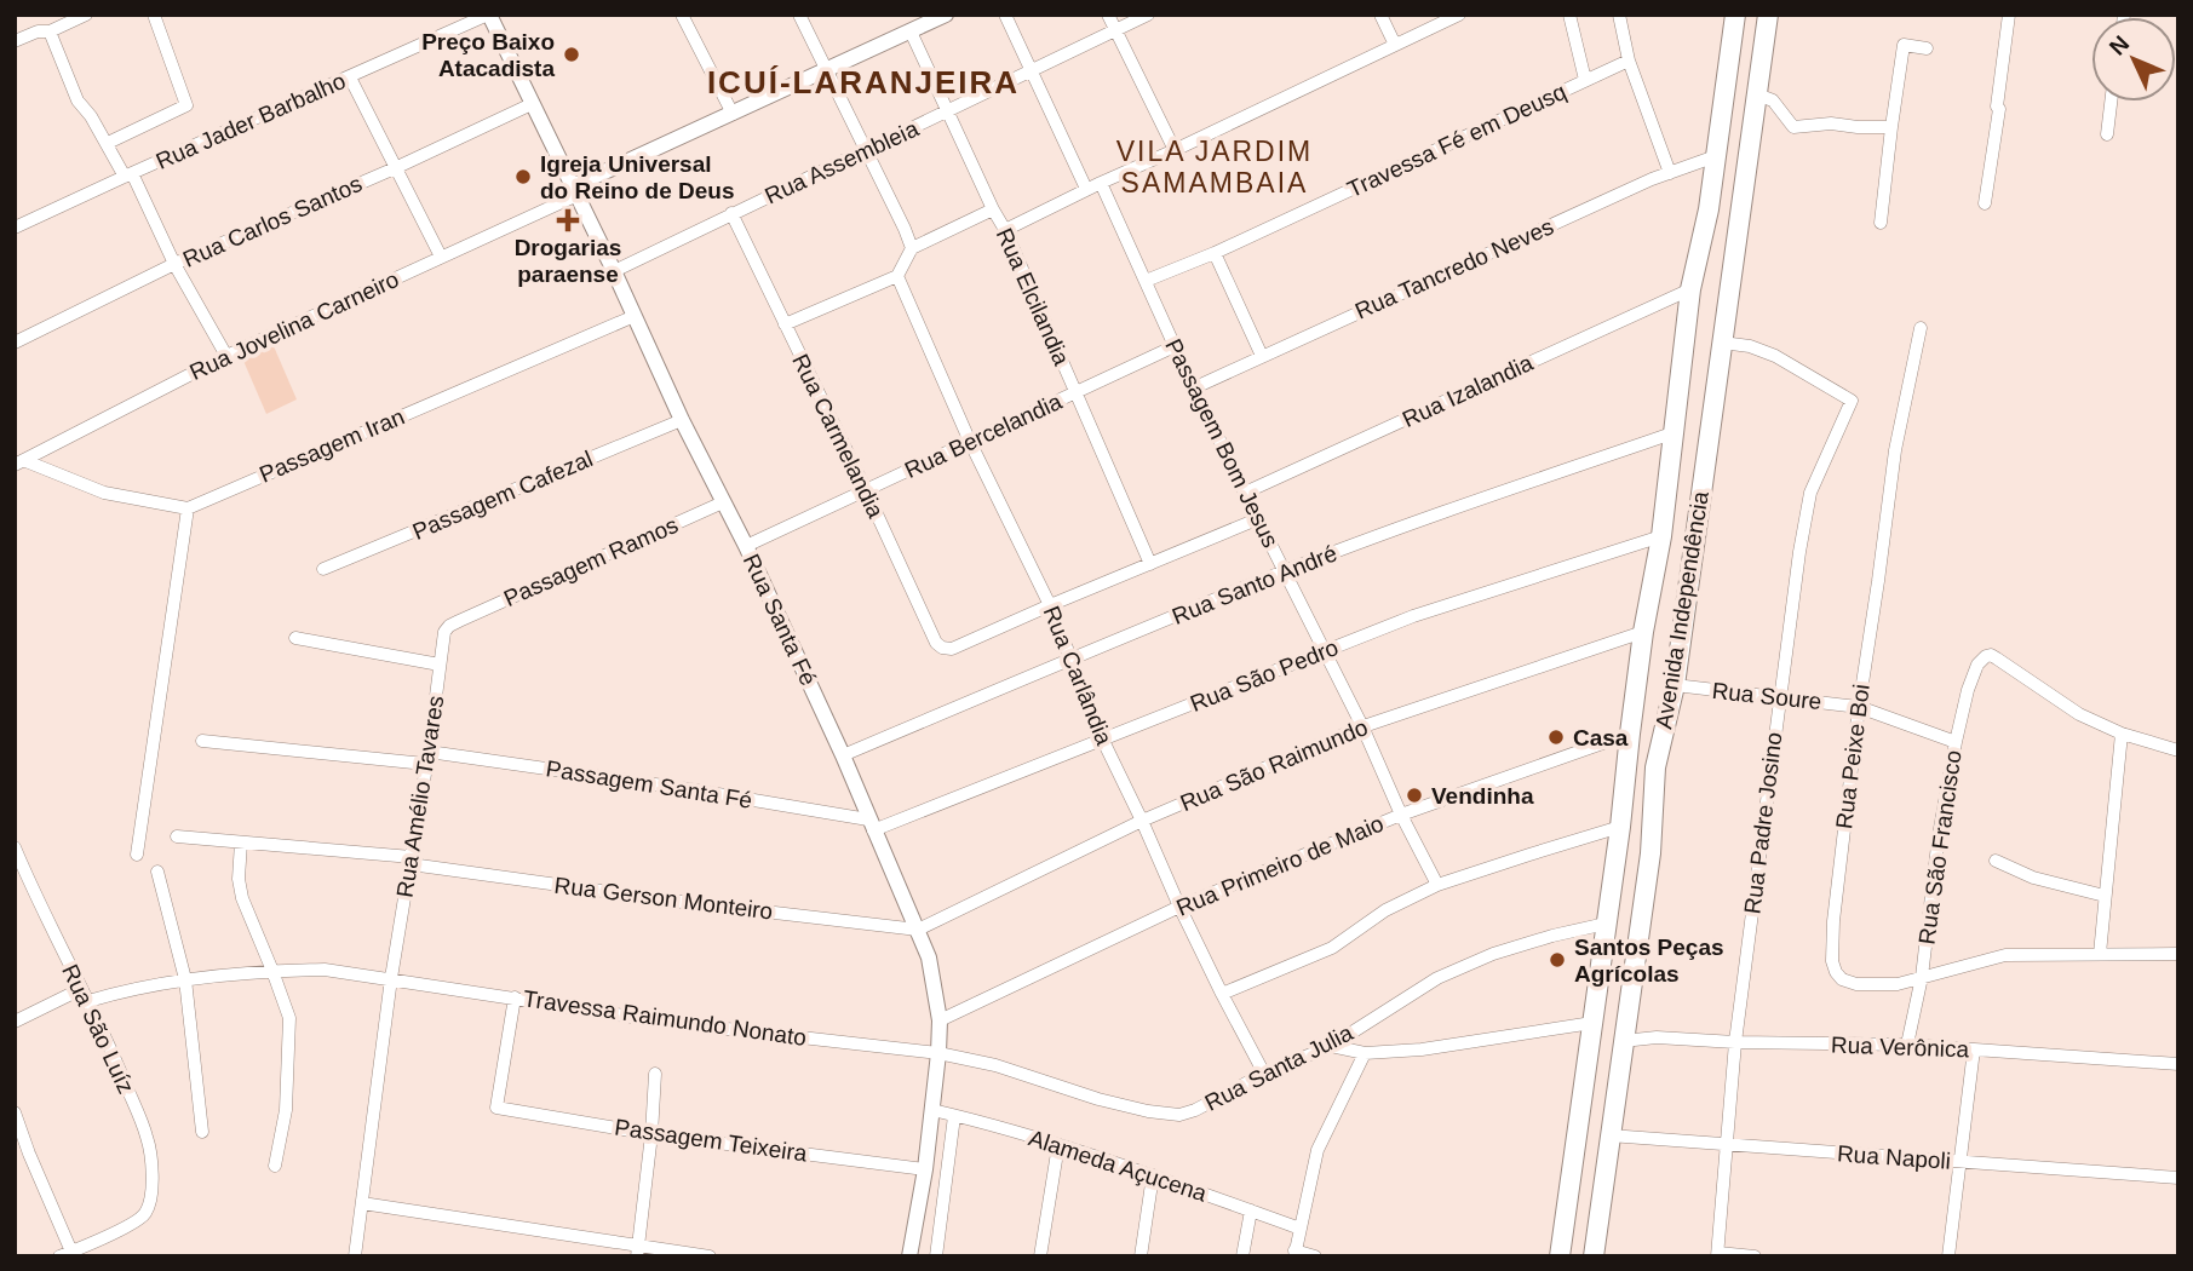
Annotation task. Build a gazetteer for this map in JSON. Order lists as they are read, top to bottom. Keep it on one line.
{"streets":{"main road":["Avenida Independência"],"street":["Rua Jader Barbalho","Travessa Fé em Deusq","Rua Assembleia","Rua Carlos Santos","Rua Tancredo Neves","Rua Elcilandia","Rua Jovelina Carneiro","Rua Izalandia","Rua Carmelandia","Rua Bercelandia","Passagem Bom Jesus","Passagem Iran","Passagem Cafezal","Passagem Ramos","Rua Santo André","Rua Santa Fé","Rua Carlândia","Rua São Pedro","Rua Soure","Rua Peixe Boi","Rua São Raimundo","Passagem Santa Fé","Rua Amélio Tavares","Rua Padre Josino","Rua São Francisco","Rua Primeiro de Maio","Rua Gerson Monteiro","Travessa Raimundo Nonato","Rua São Luíz","Rua Verônica","Rua Santa Julia","Passagem Teixeira","Rua Napoli","Alameda Açucena"]},"crossings":[["Rua Jader Barbalho","Rua Santa Fé"],["Travessa Fé em Deusq","Passagem Bom Jesus"],["Rua Assembleia","Rua Elcilandia"],["Rua Assembleia","Rua Carmelandia"],["Rua Assembleia","Rua Santa Fé"],["Rua Carlos Santos","Rua Santa Fé"],["Rua Tancredo Neves","Passagem Bom Jesus"],["Rua Tancredo Neves","Avenida Independência"],["Rua Elcilandia","Rua Jovelina Carneiro"],["Rua Elcilandia","Rua Bercelandia"],["Rua Jovelina Carneiro","Rua Santa Fé"],["Rua Izalandia","Passagem Bom Jesus"],["Rua Izalandia","Avenida Independência"],["Rua Carmelandia","Rua Bercelandia"],["Rua Carmelandia","Rua Carlândia"],["Rua Bercelandia","Passagem Bom Jesus"],["Rua Bercelandia","Rua Santa Fé"],["Rua Bercelandia","Rua Carlândia"],["Passagem Bom Jesus","Rua Santo André"],["Passagem Bom Jesus","Rua São Pedro"],["Passagem Bom Jesus","Rua São Raimundo"],["Passagem Bom Jesus","Rua Primeiro de Maio"],["Passagem Iran","Rua Santa Fé"],["Passagem Cafezal","Rua Santa Fé"],["Passagem Ramos","Rua Santa Fé"],["Passagem Ramos","Rua Amélio Tavares"],["Rua Santo André","Avenida Independência"],["Rua Santo André","Rua Santa Fé"],["Rua Santo André","Rua Carlândia"],["Avenida Independência","Rua São Pedro"],["Avenida Independência","Rua Soure"],["Avenida Independência","Rua São Raimundo"],["Avenida Independência","Rua Padre Josino"],["Avenida Independência","Rua Primeiro de Maio"],["Avenida Independência","Rua Verônica"],["Avenida Independência","Rua Santa Julia"],["Avenida Independência","Rua Napoli"],["Rua Santa Fé","Rua São Pedro"],["Rua Santa Fé","Rua São Raimundo"],["Rua Santa Fé","Passagem Santa Fé"],["Rua Santa Fé","Rua Primeiro de Maio"],["Rua Santa Fé","Rua Gerson Monteiro"],["Rua Santa Fé","Travessa Raimundo Nonato"],["Rua Santa Fé","Rua Santa Julia"],["Rua Santa Fé","Passagem Teixeira"],["Rua Santa Fé","Alameda Açucena"],["Rua Carlândia","Rua São Pedro"],["Rua Carlândia","Rua São Raimundo"],["Rua Carlândia","Rua Primeiro de Maio"],["Rua Carlândia","Rua Santa Julia"],["Rua São Pedro","Passagem Santa Fé"],["Rua Soure","Rua Peixe Boi"],["Rua Soure","Rua Padre Josino"],["Rua Soure","Rua São Francisco"],["Rua Peixe Boi","Rua São Francisco"],["Rua São Raimundo","Rua Gerson Monteiro"],["Passagem Santa Fé","Rua Amélio Tavares"],["Rua Amélio Tavares","Rua Gerson Monteiro"],["Rua Amélio Tavares","Travessa Raimundo Nonato"],["Rua Padre Josino","Rua Verônica"],["Rua Padre Josino","Rua Napoli"],["Rua São Francisco","Rua Verônica"],["Travessa Raimundo Nonato","Rua São Luíz"],["Travessa Raimundo Nonato","Rua Santa Julia"],["Travessa Raimundo Nonato","Passagem Teixeira"]],"districts":["ICUÍ-LARANJEIRA","VILA JARDIM SAMAMBAIA"],"places":{"other":["Preço Baixo Atacadista","Igreja Universal do Reino de Deus","Casa","Vendinha","Santos Peças Agrícolas"],"health":["Drogarias paraense"]},"north":"top left"}
